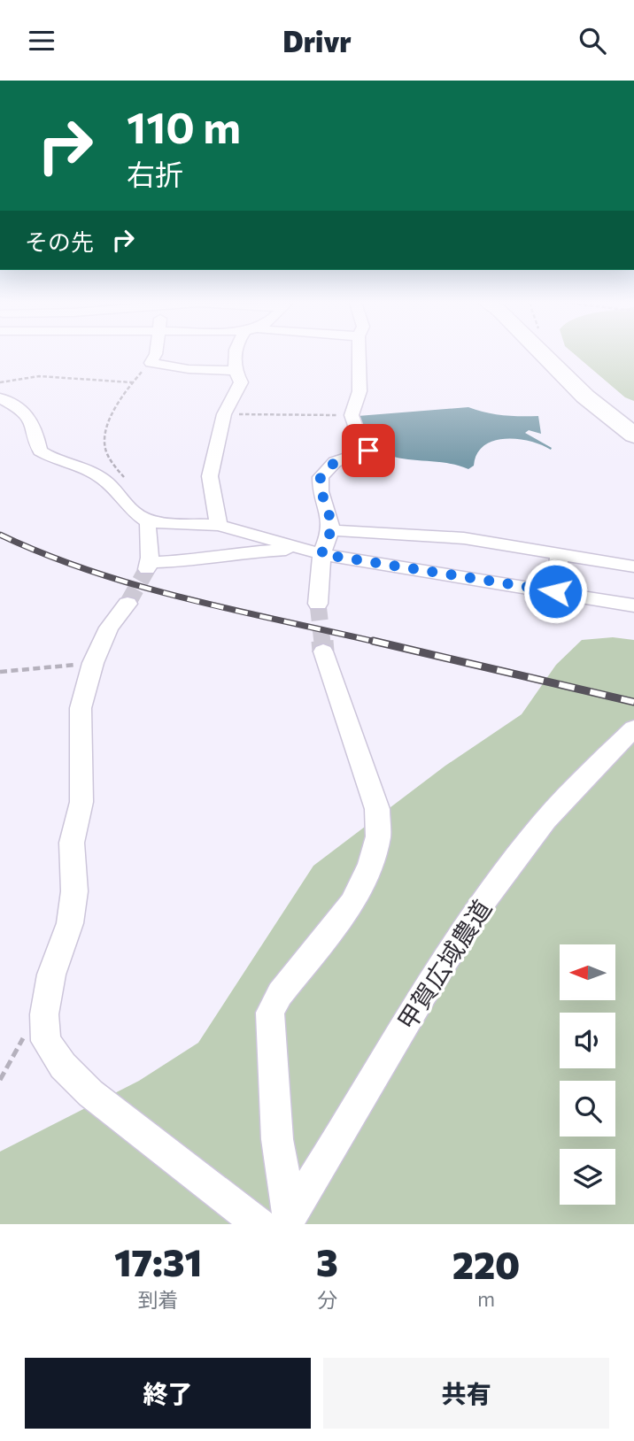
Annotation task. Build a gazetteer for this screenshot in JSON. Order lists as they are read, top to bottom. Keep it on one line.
{"streets":{"street":["甲賀広域農道"]},"north":"left","page":{"header":"Drivr","turn":["110 m","右折"],"then":"その先","eta":["17:31","到着","3","分","220","m"],"buttons":["終了","共有"]}}
